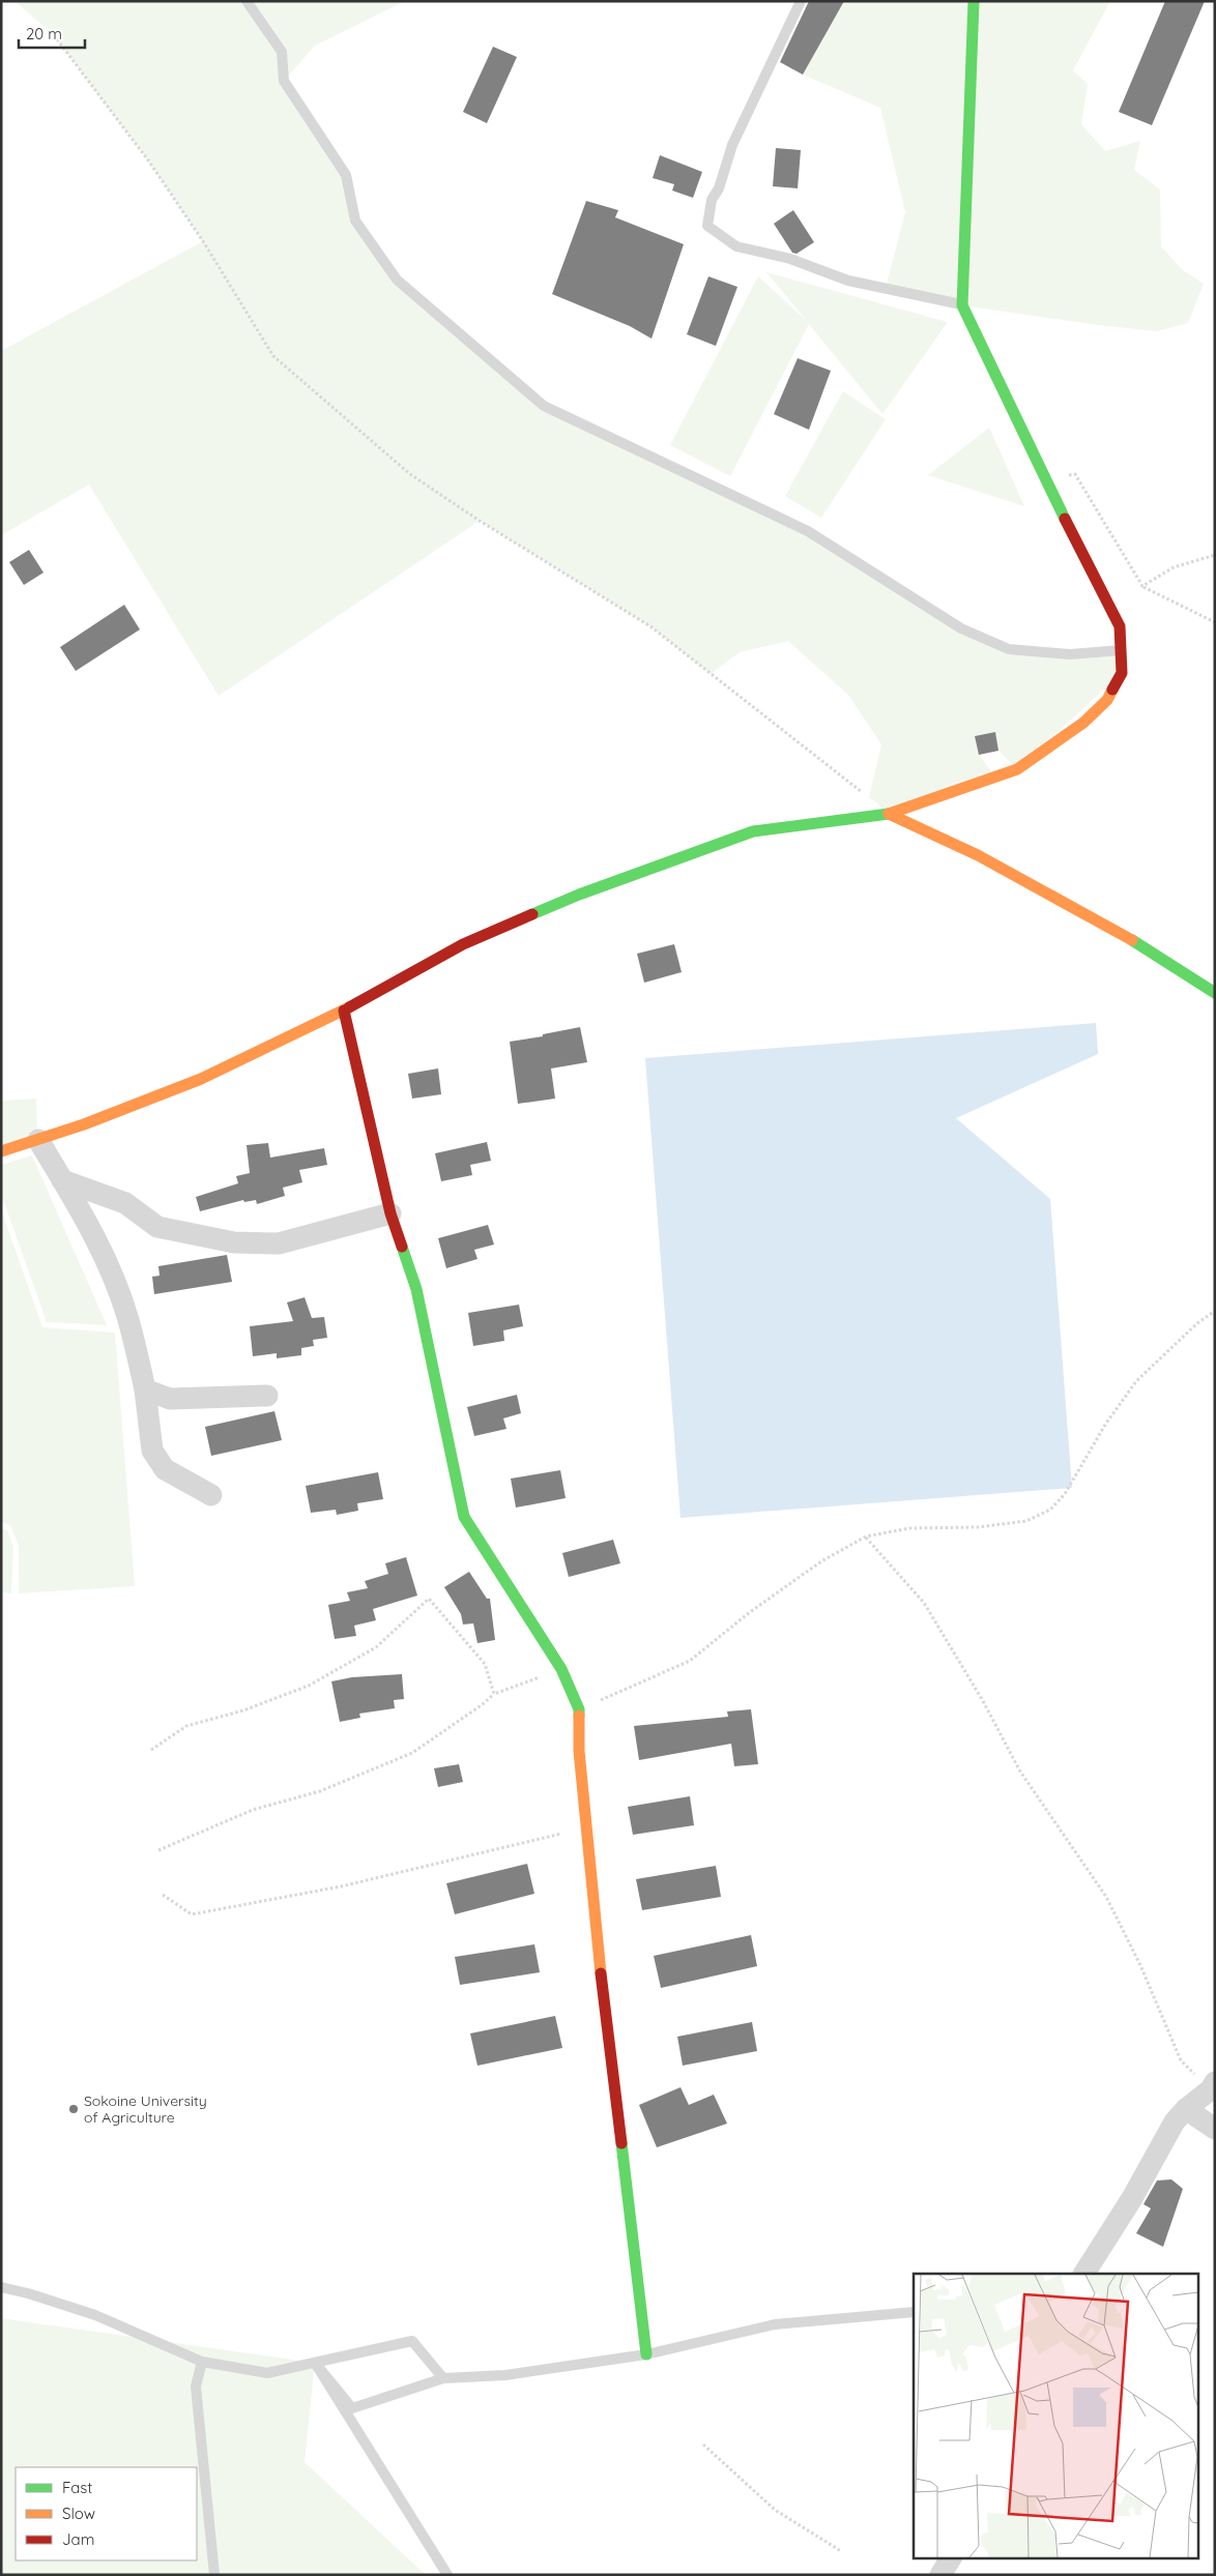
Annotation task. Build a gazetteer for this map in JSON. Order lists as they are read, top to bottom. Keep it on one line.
{"places":["Sokoine University of Agriculture"],"legend":["Fast","Slow","Jam"],"scale_bar":"20 m"}
